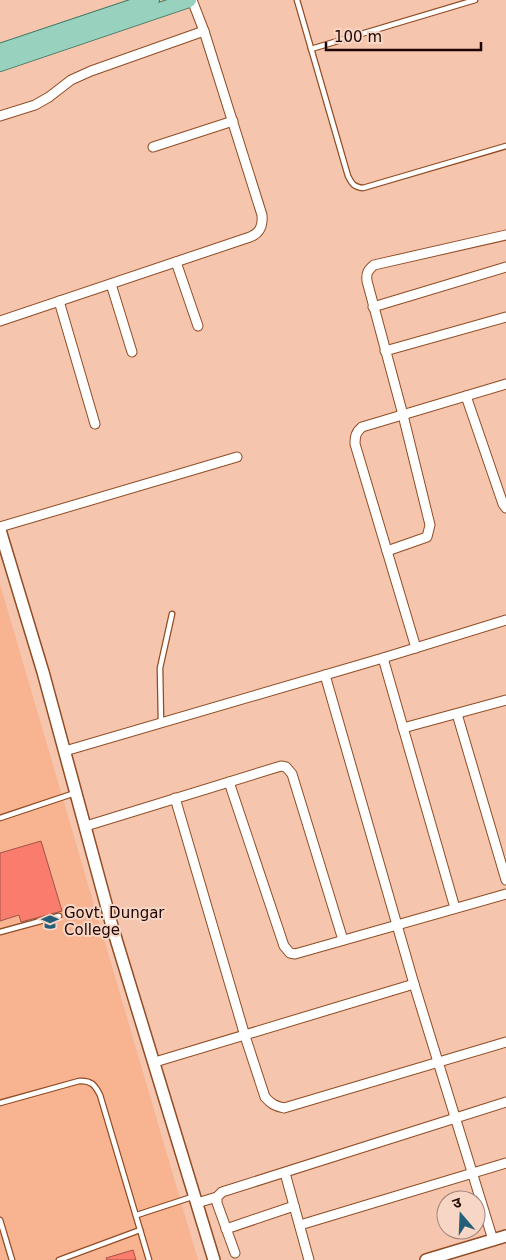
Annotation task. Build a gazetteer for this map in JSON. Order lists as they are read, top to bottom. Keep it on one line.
{"places":{"school or university":["Govt. Dungar College"]},"scale_bar":"100 m","north":"top"}
